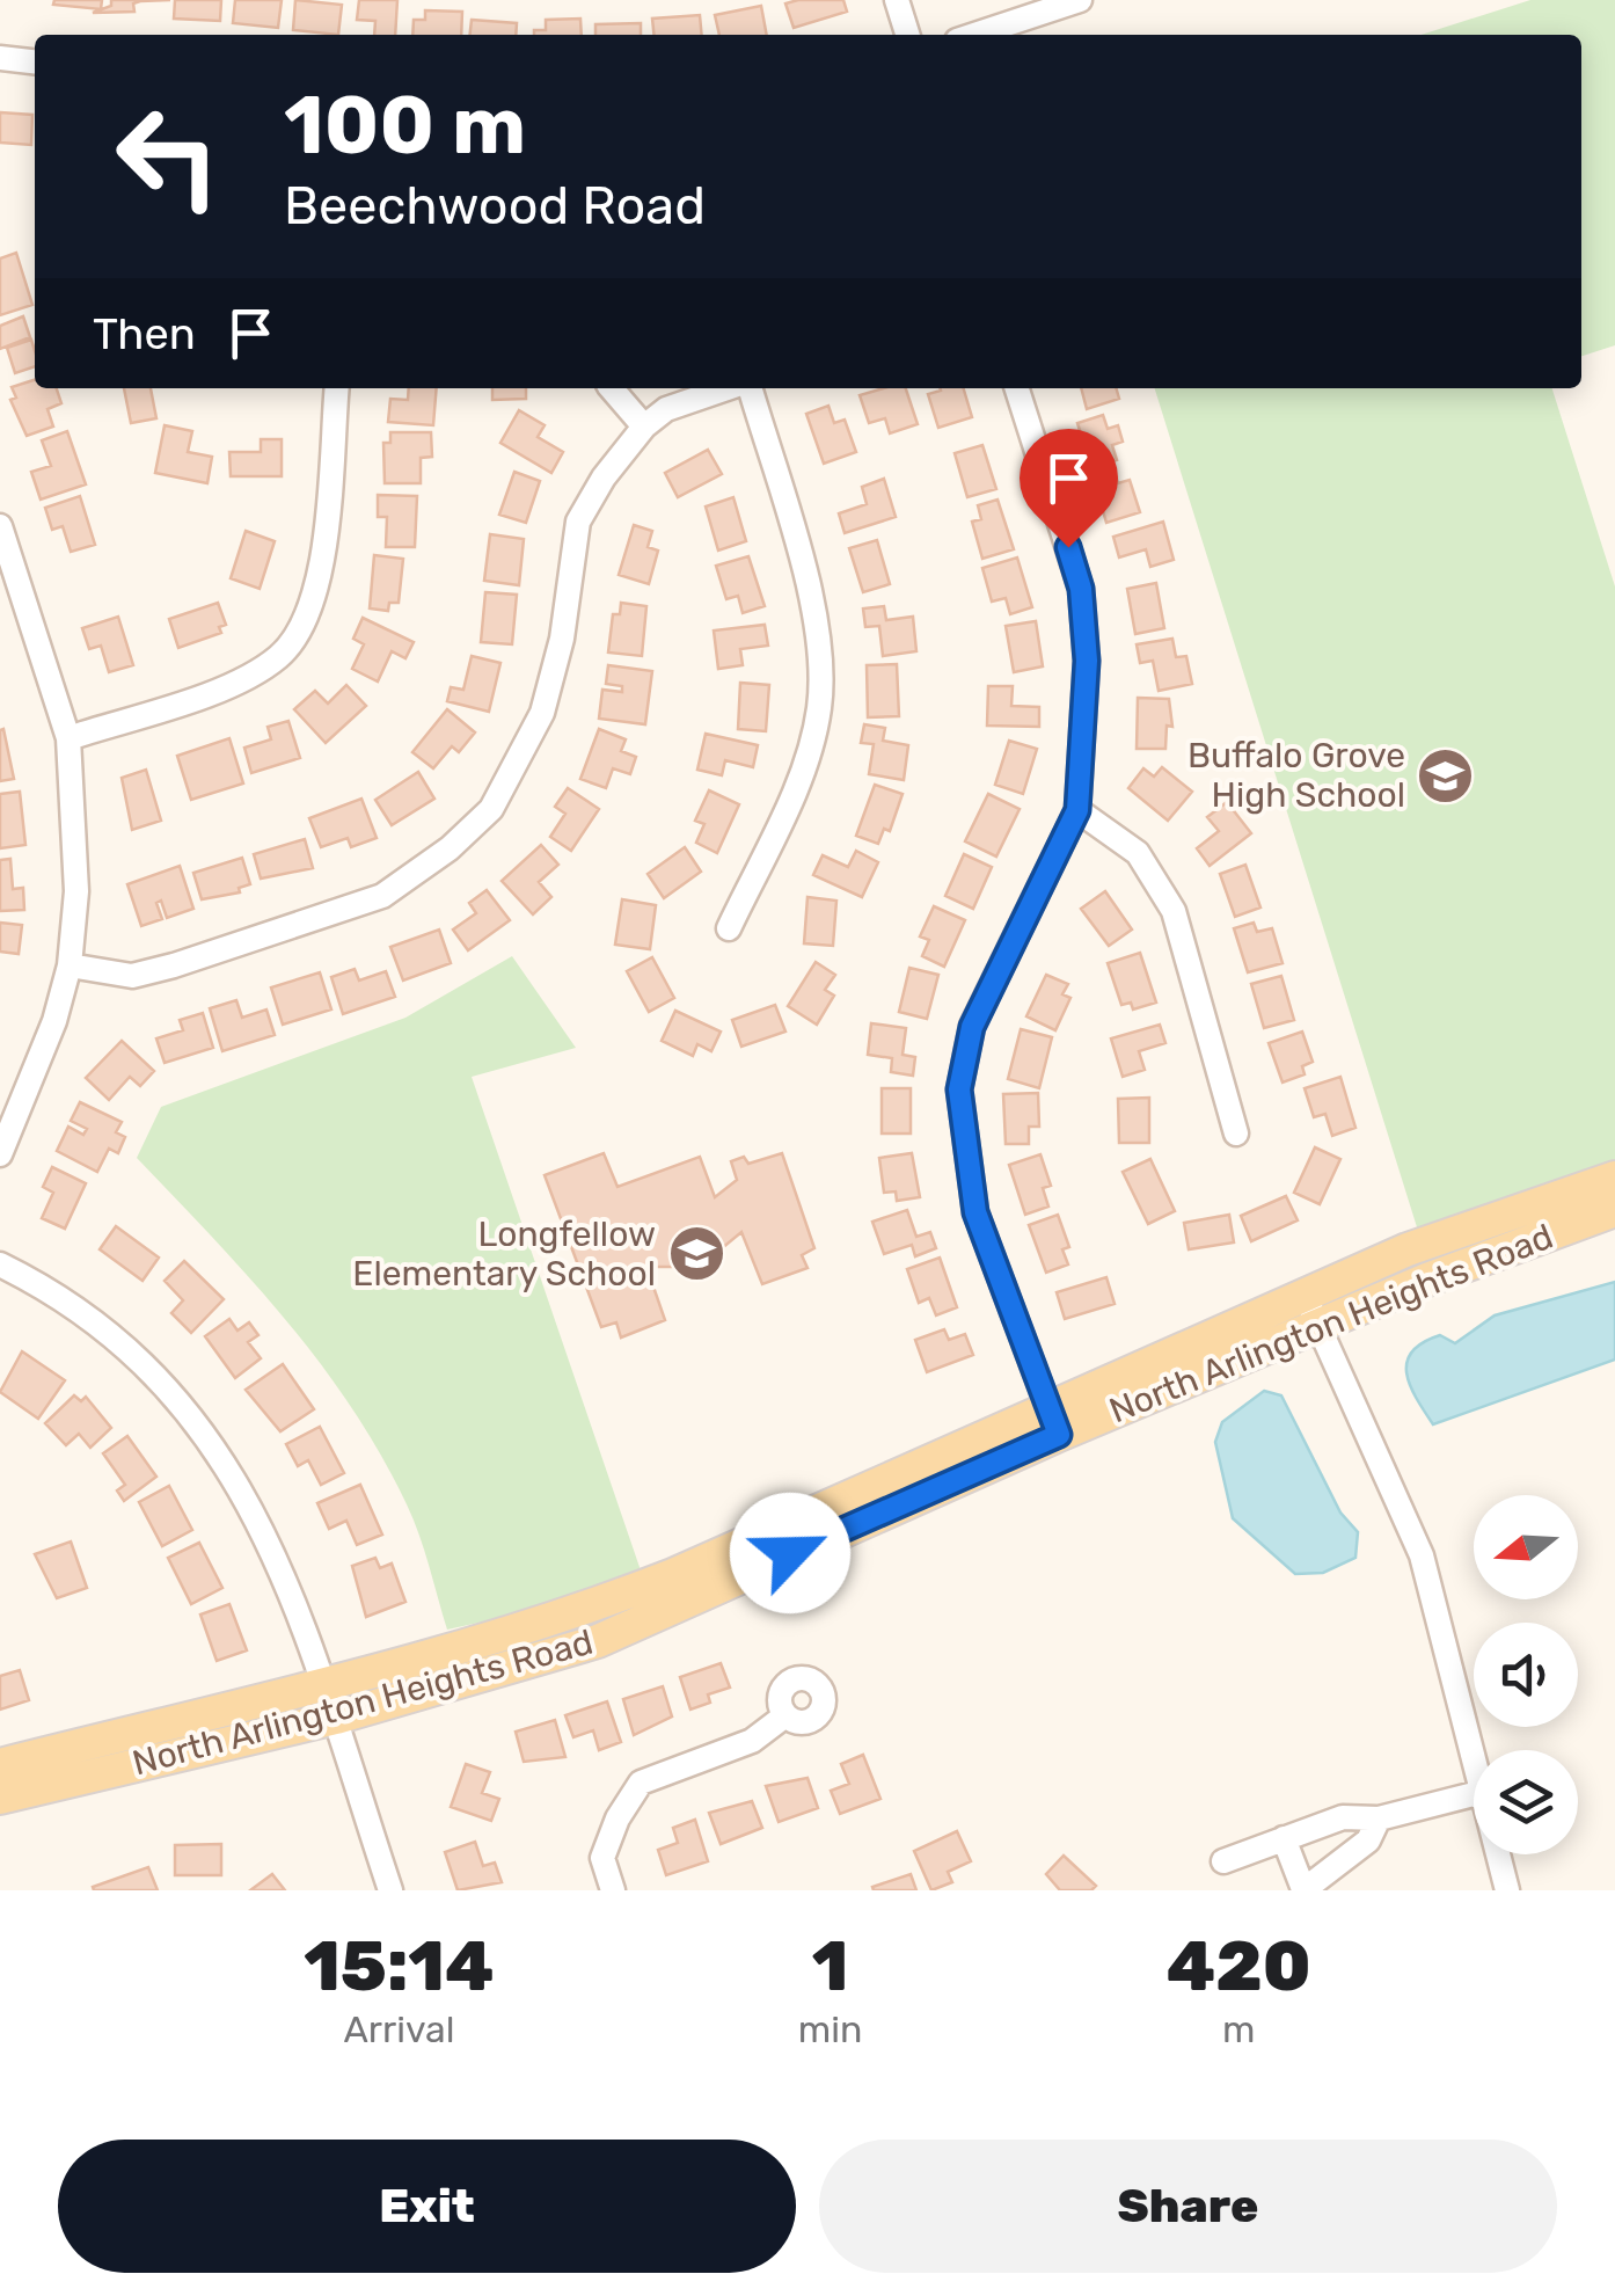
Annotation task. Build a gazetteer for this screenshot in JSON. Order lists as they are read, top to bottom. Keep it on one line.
{"streets":{"main road":["North Arlington Heights Road"]},"places":{"school or university":["Buffalo Grove High School","Longfellow Elementary School"]},"north":"left","page":{"turn":["100 m","Beechwood Road"],"then":"Then","eta":["15:14","Arrival","1","min","420","m"],"buttons":["Exit","Share"]}}
